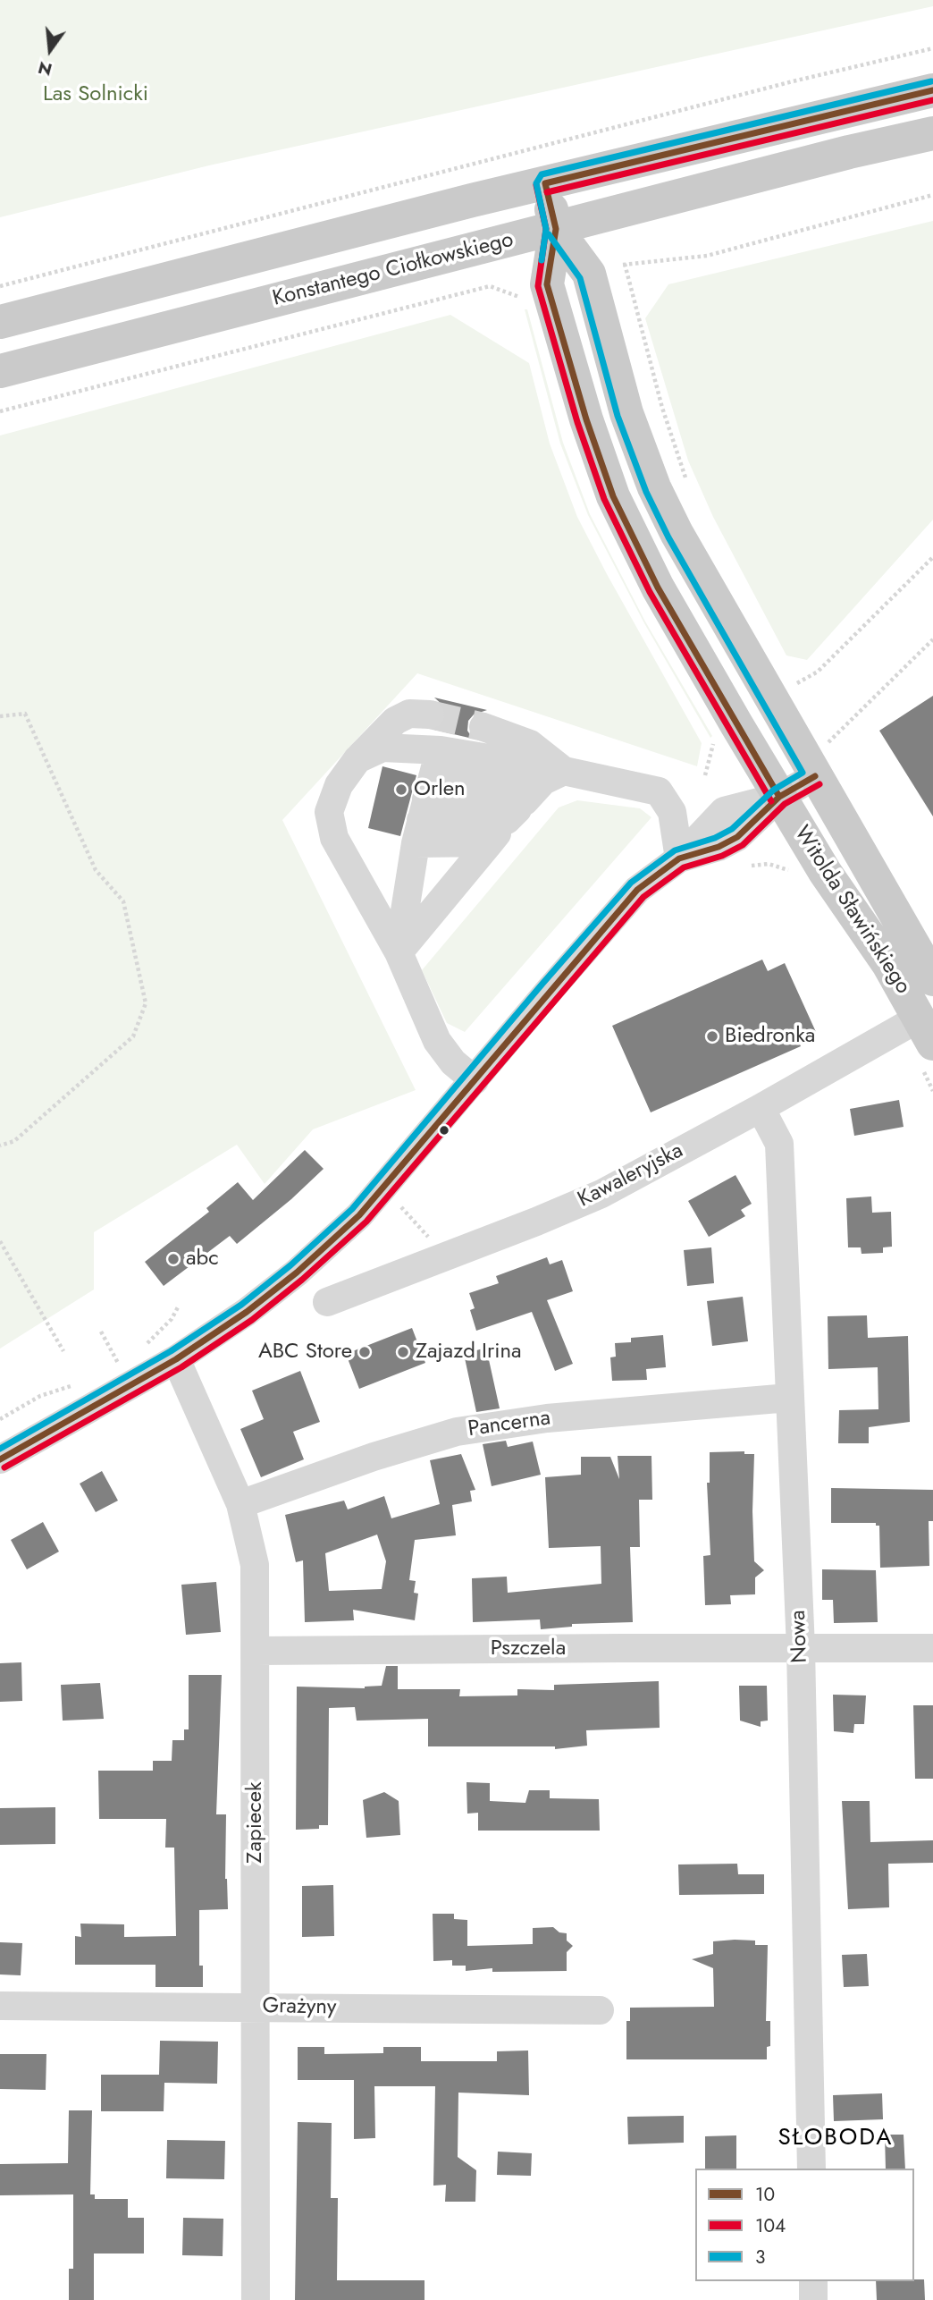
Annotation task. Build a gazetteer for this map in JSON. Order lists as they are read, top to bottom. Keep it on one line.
{"streets":{"main road":["Konstantego Ciołkowskiego","Witolda Sławińskiego"],"street":["Kawaleryjska","Pancerna","Nowa","Pszczela","Zapiecek","Grażyny"]},"crossings":[["Konstantego Ciołkowskiego","Witolda Sławińskiego"],["Witolda Sławińskiego","Kawaleryjska"],["Kawaleryjska","Nowa"],["Pancerna","Nowa"],["Pancerna","Zapiecek"],["Nowa","Pszczela"],["Pszczela","Zapiecek"],["Zapiecek","Grażyny"]],"districts":["SŁOBODA"],"parks":["Las Solnicki"],"places":["Orlen","Biedronka","abc","ABC Store","Zajazd Irina"],"lines":["transit line 3","transit line 10","transit line 104"],"legend":["10","104","3"],"north":"bottom"}
